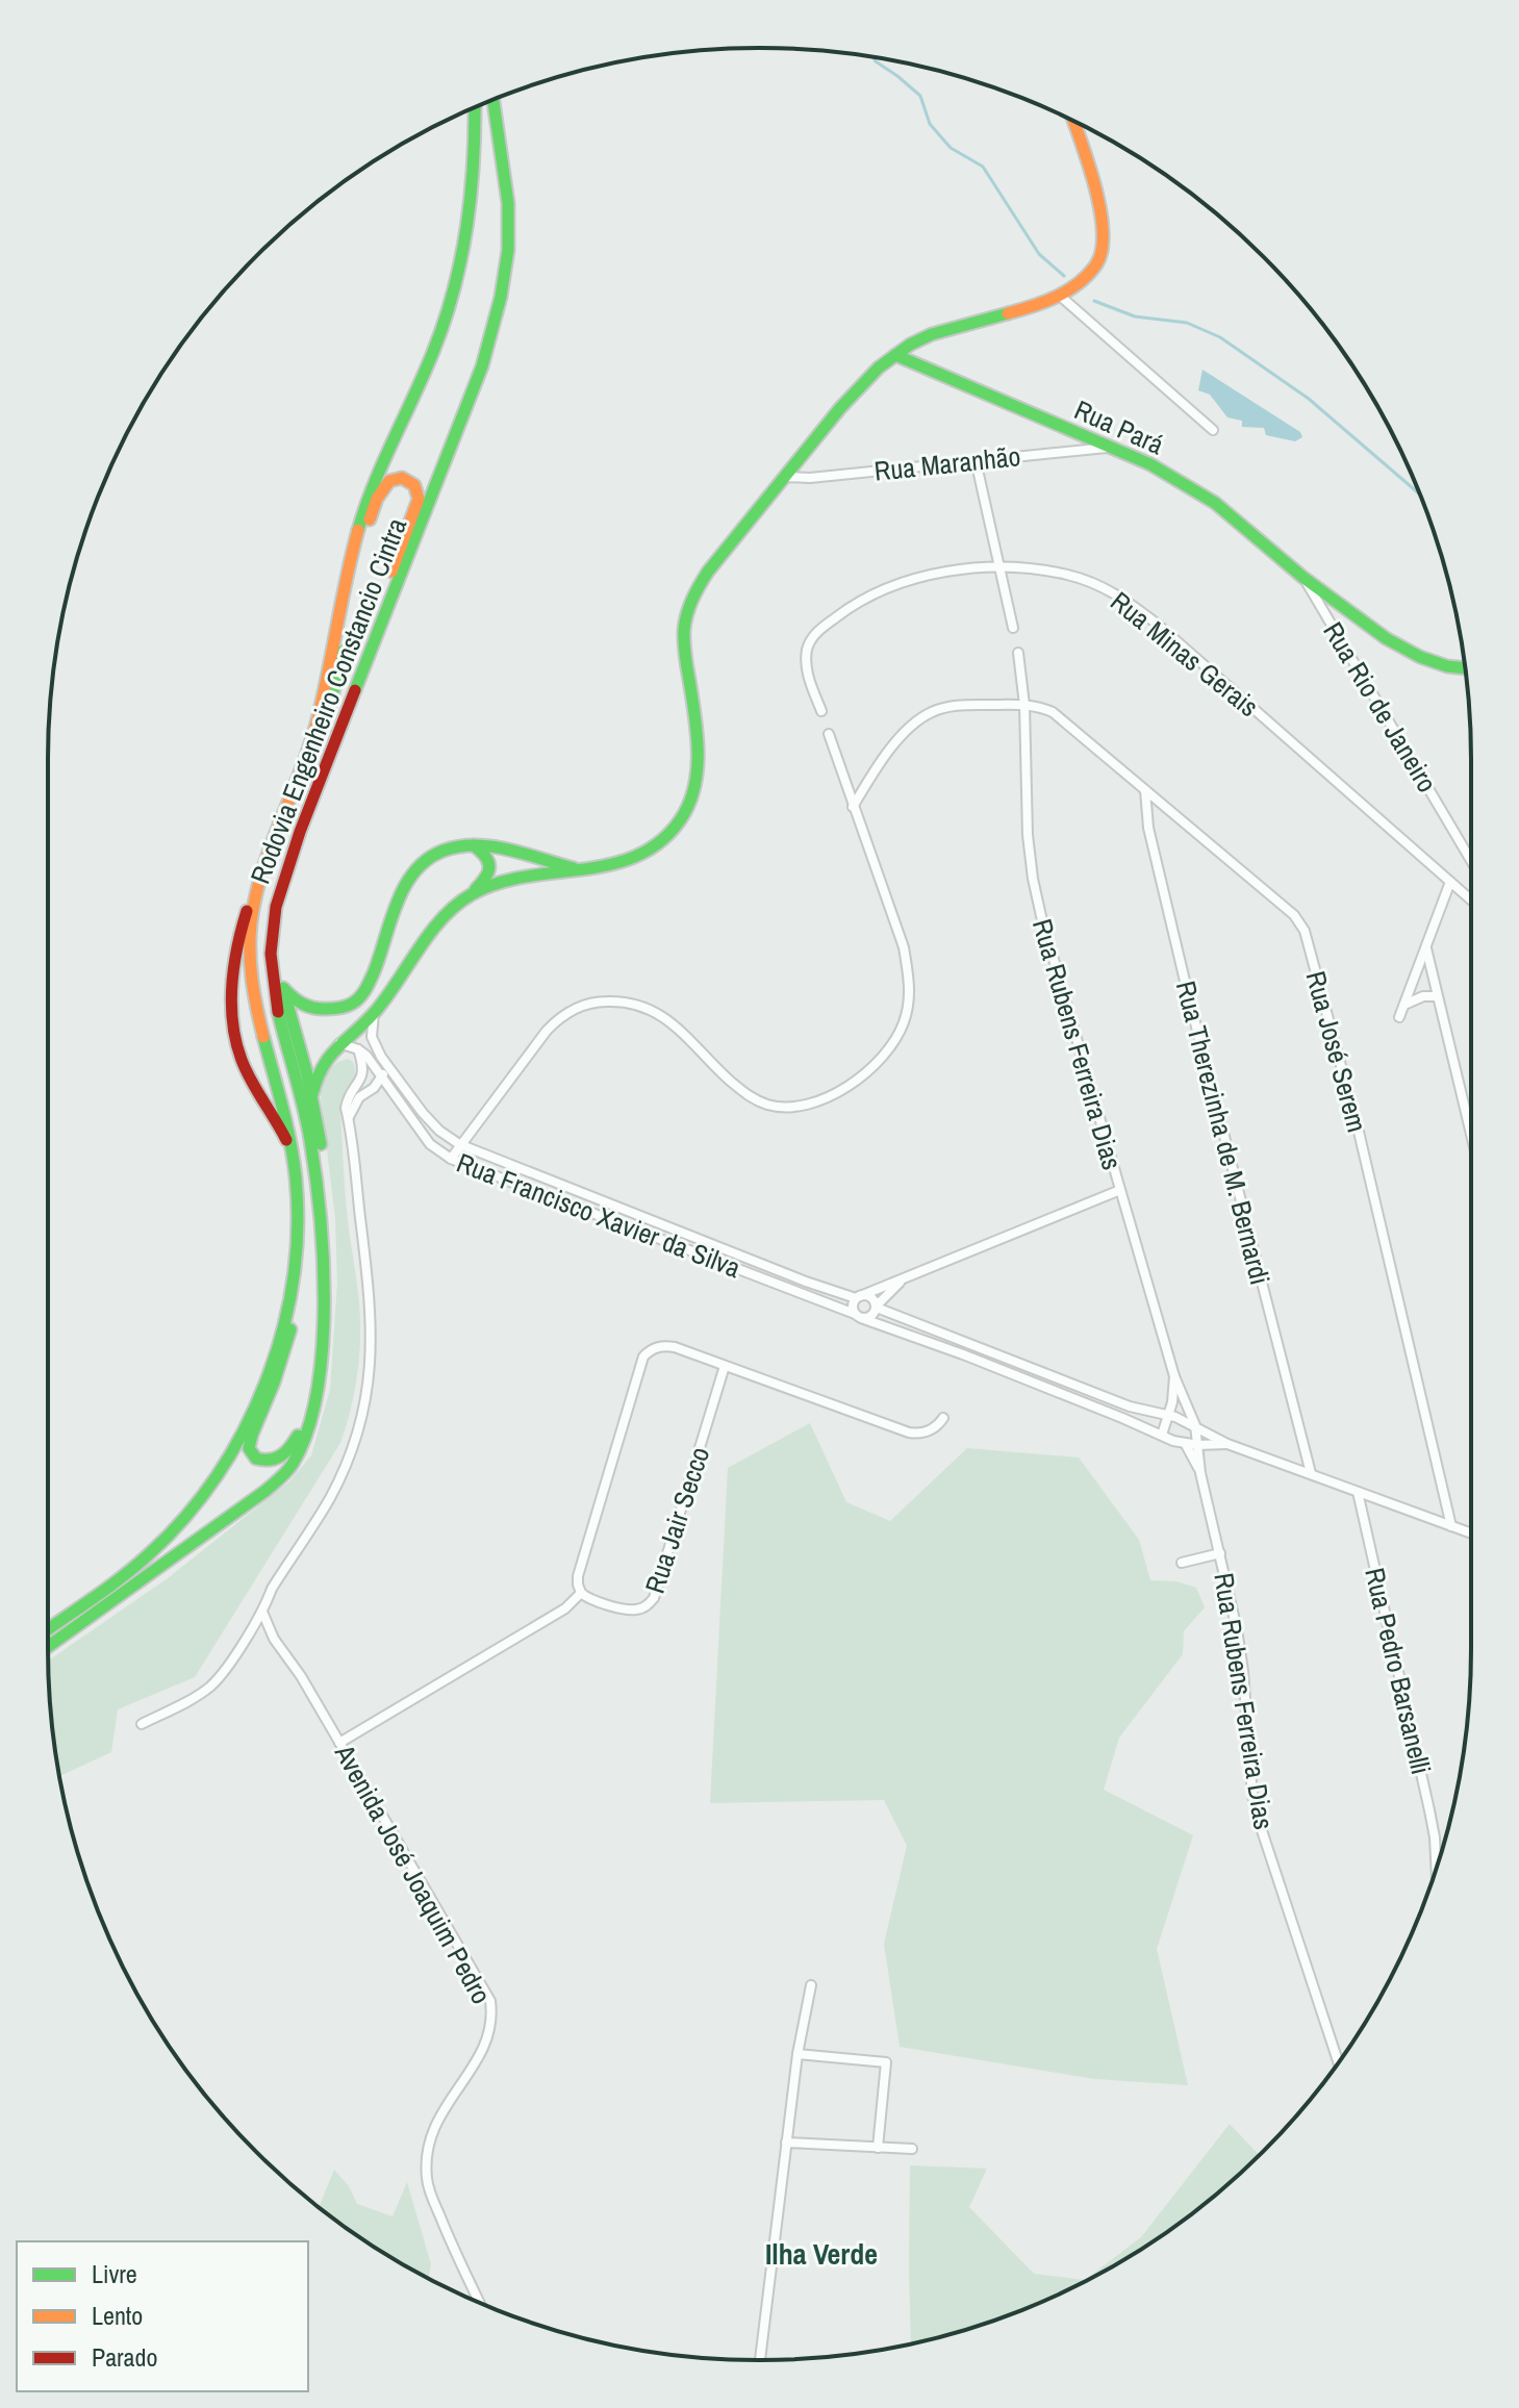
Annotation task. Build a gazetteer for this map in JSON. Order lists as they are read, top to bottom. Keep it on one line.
{"streets":{"main road":["Rua Pará","Rodovia Engenheiro Constancio Cintra"],"street":["Rua Maranhão","Rua Minas Gerais","Rua Rio de Janeiro","Rua Rubens Ferreira Dias","Rua José Serem","Rua Therezinha de M. Bernardi","Rua Francisco Xavier da Silva","Rua Jair Secco","Rua Pedro Barsanelli","Avenida José Joaquim Pedro"]},"crossings":[["Rua Pará","Rua Maranhão"],["Rua Pará","Rua Rio de Janeiro"],["Rua Rubens Ferreira Dias","Rua José Serem"],["Rua Rubens Ferreira Dias","Rua Francisco Xavier da Silva"],["Rua José Serem","Rua Therezinha de M. Bernardi"]],"districts":["Ilha Verde"],"legend":["Livre","Lento","Parado"]}
